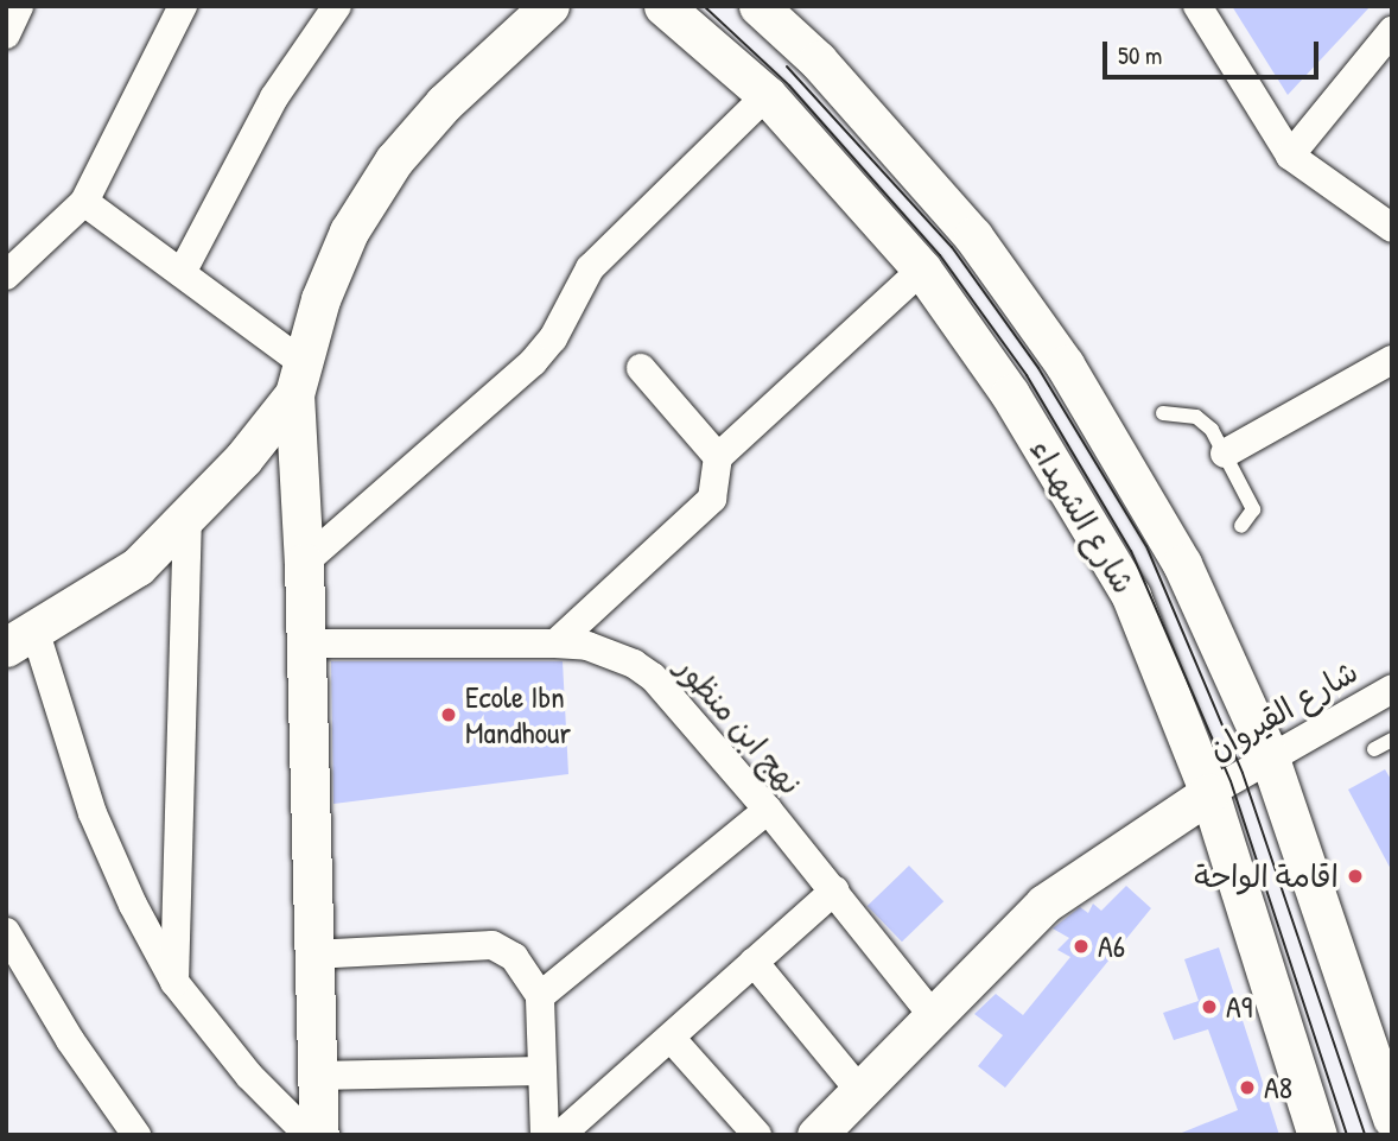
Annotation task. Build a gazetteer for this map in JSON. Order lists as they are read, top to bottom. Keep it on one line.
{"streets":{"main road":["شارع الشهداء"],"street":["شارع القيروان","نهج ابن منظور"]},"crossings":[["شارع الشهداء","شارع القيروان"]],"places":["Ecole Ibn Mandhour","اقامة الواحة","A6","A9","A8"],"scale_bar":"50 m"}
